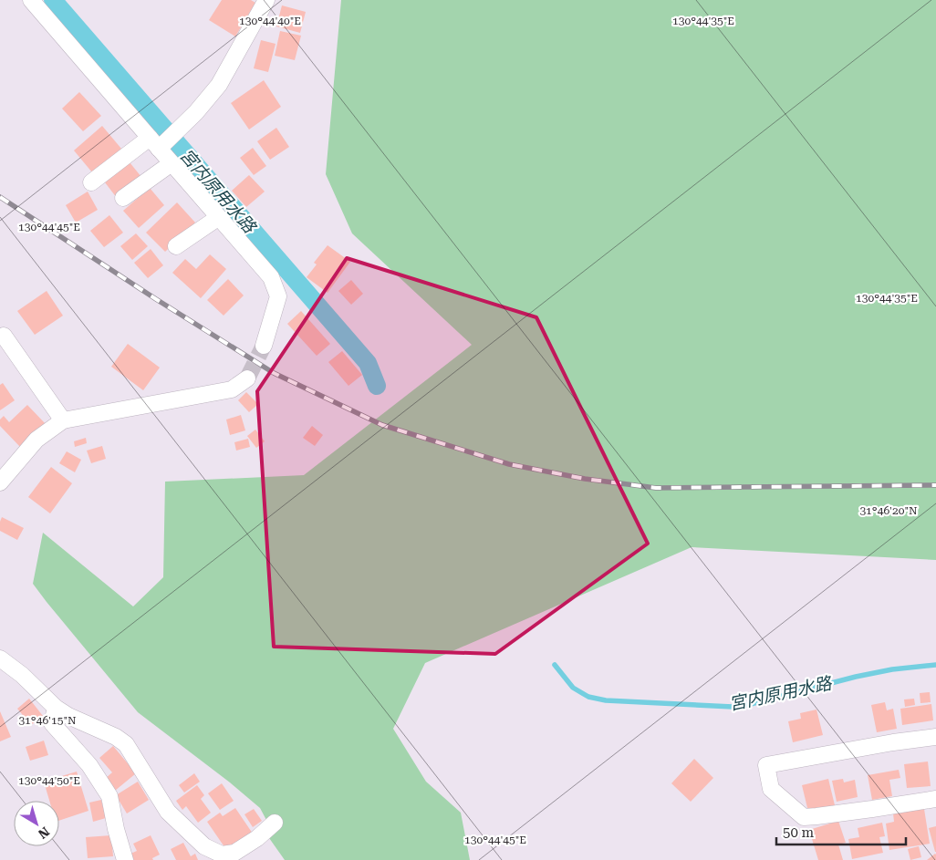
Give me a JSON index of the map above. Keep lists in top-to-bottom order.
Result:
{
  "water": ["宮内原用水路"],
  "scale_bar": "50 m",
  "north": "bottom right",
  "coordinates": [
    "130°44'40\"E",
    "130°44'35\"E",
    "130°44'45\"E",
    "31°46'20\"N",
    "31°46'15\"N",
    "130°44'50\"E"
  ]
}
